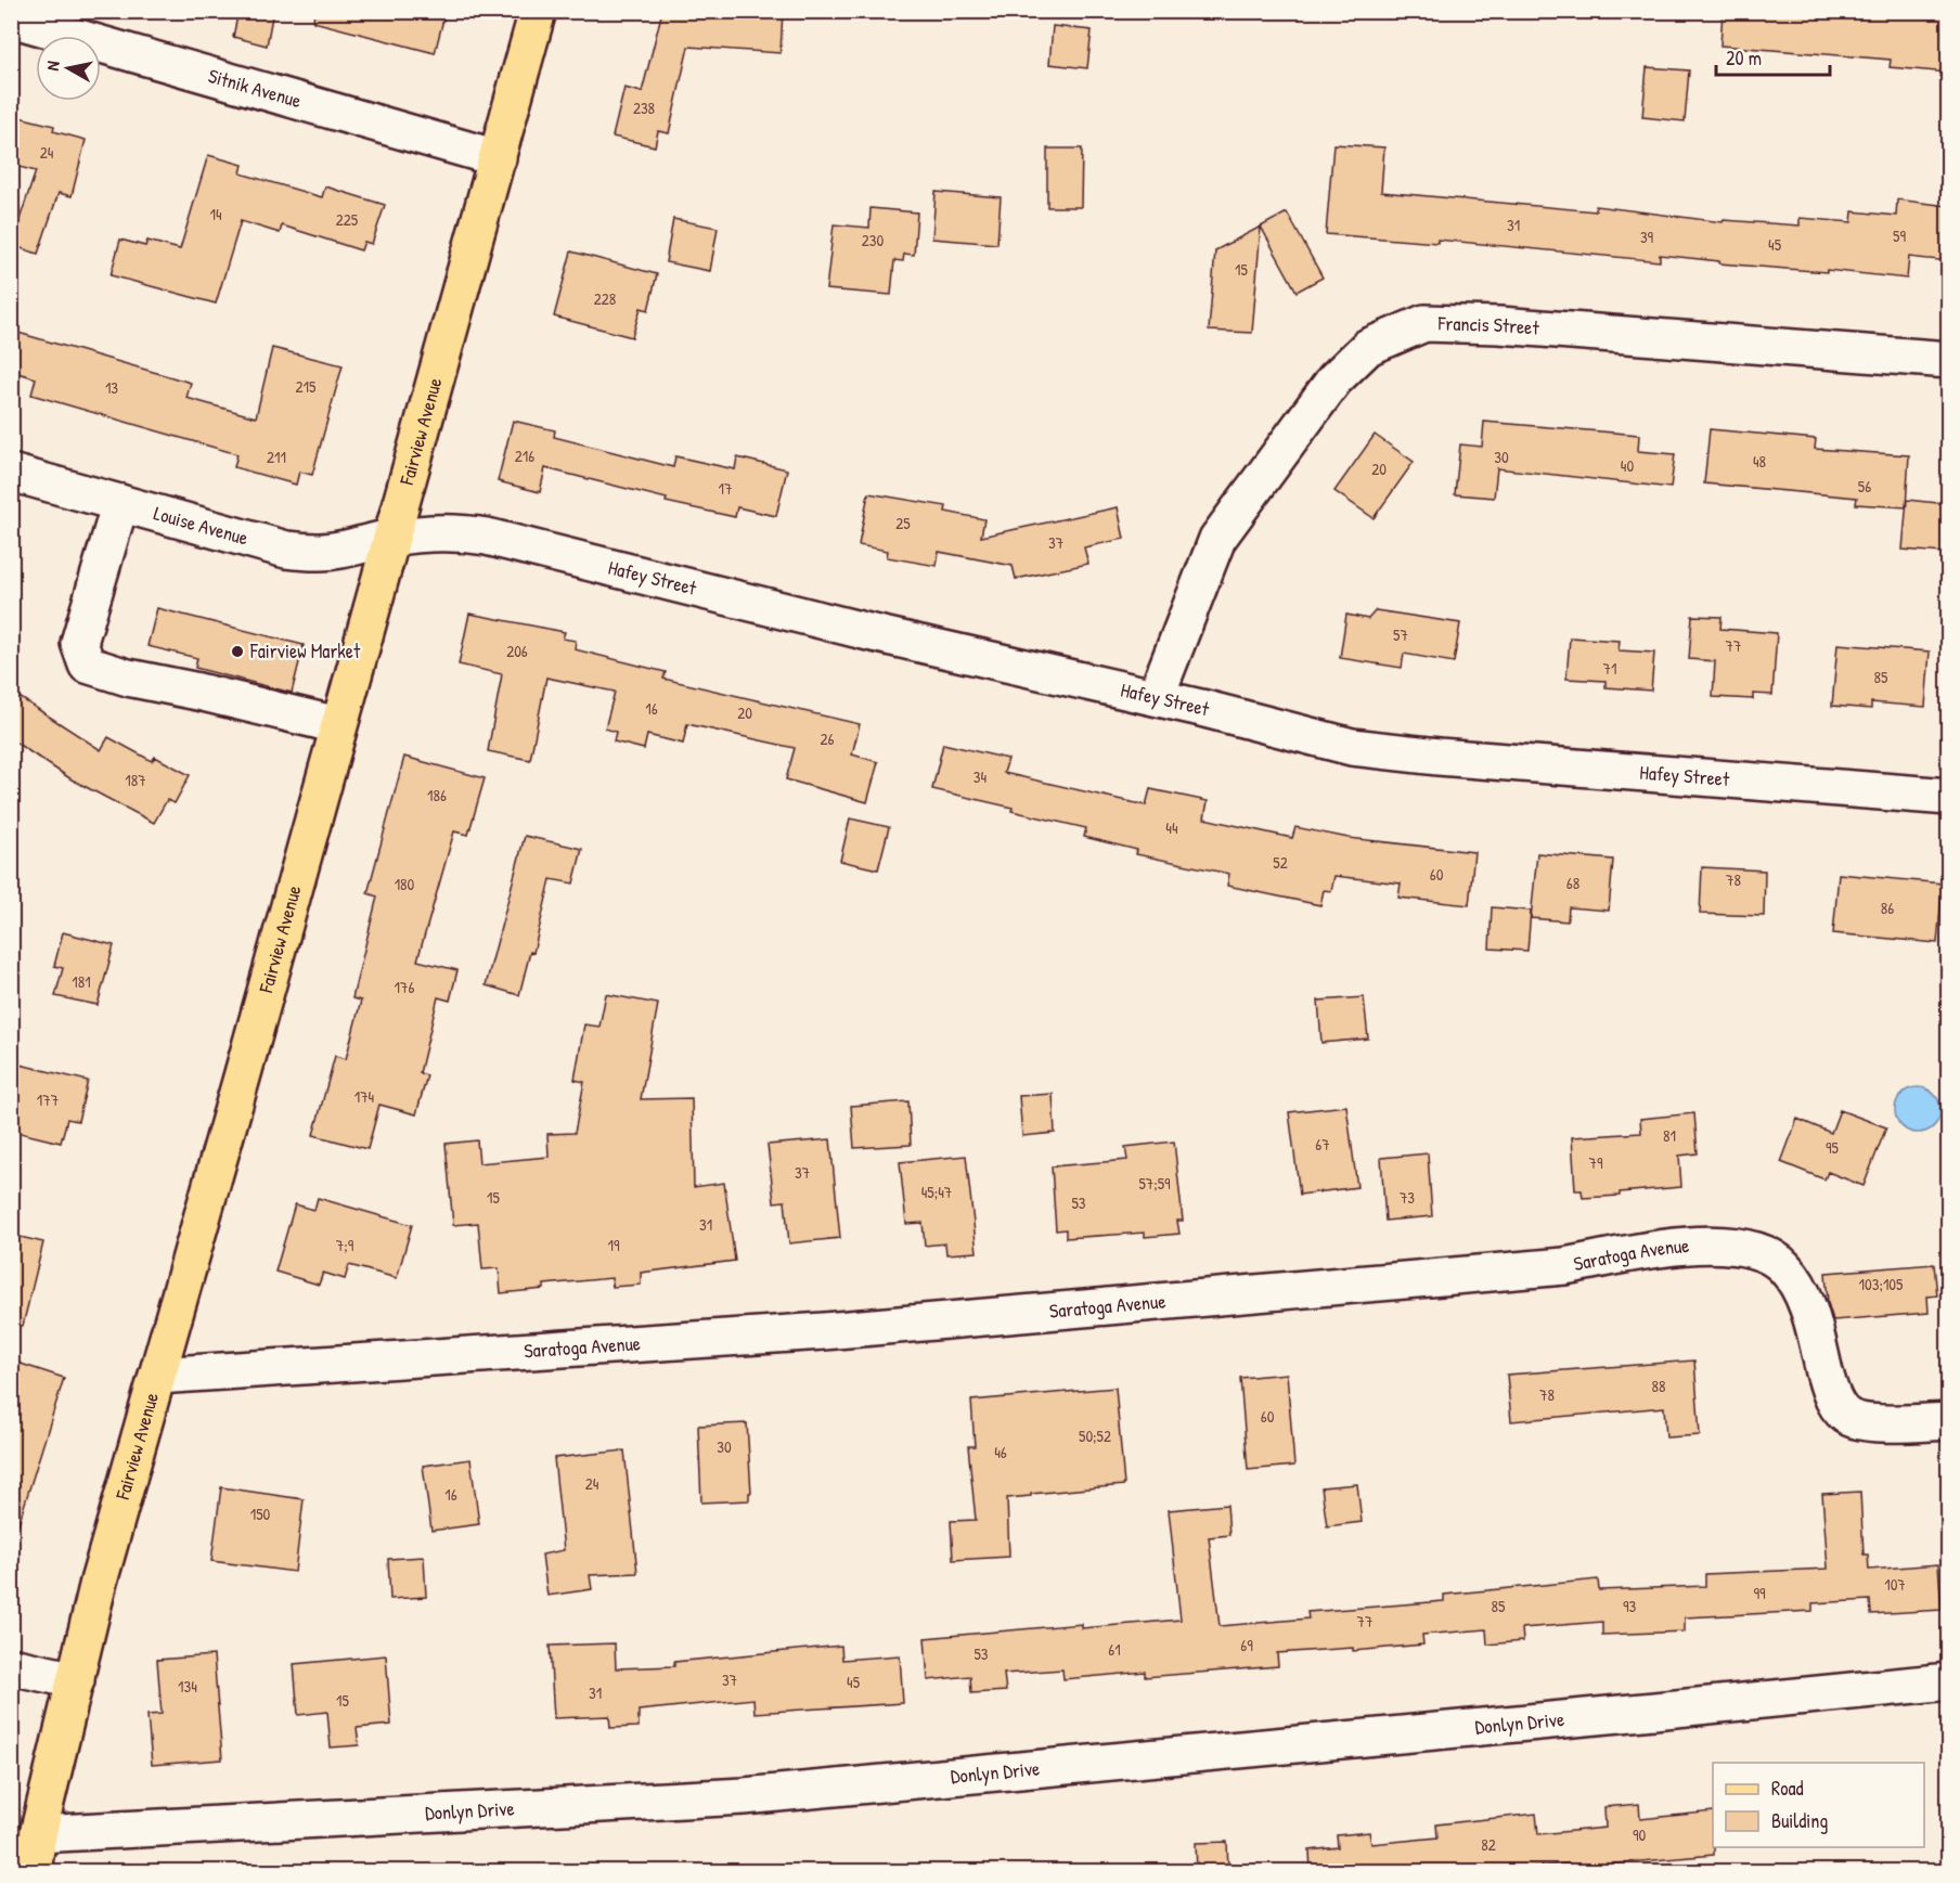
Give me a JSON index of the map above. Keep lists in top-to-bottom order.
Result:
{
  "streets": {
    "main road": ["Fairview Avenue"],
    "street": [
      "Sitnik Avenue",
      "Francis Street",
      "Louise Avenue",
      "Hafey Street",
      "Saratoga Avenue",
      "Donlyn Drive"
    ]
  },
  "crossings": [
    ["Sitnik Avenue", "Fairview Avenue"],
    ["Francis Street", "Hafey Street"],
    ["Fairview Avenue", "Louise Avenue"],
    ["Fairview Avenue", "Hafey Street"],
    ["Fairview Avenue", "Saratoga Avenue"],
    ["Fairview Avenue", "Donlyn Drive"],
    ["Louise Avenue", "Hafey Street"]
  ],
  "places": ["Fairview Market"],
  "house_numbers": [
    "238",
    "24",
    "14",
    "225",
    "31",
    "59",
    "39",
    "230",
    "45",
    "15",
    "228",
    "215",
    "13",
    "216",
    "211",
    "30",
    "48",
    "40",
    "20",
    "56",
    "17",
    "25",
    "37",
    "57",
    "77",
    "206",
    "71",
    "85",
    "16",
    "20",
    "26",
    "34",
    "187",
    "186",
    "44",
    "52",
    "60",
    "78",
    "68",
    "180",
    "86",
    "181",
    "176",
    "174",
    "177",
    "81",
    "67",
    "95",
    "79",
    "37",
    "57;59",
    "45;47",
    "15",
    "73",
    "53",
    "31",
    "7;9",
    "19",
    "103;105",
    "88",
    "78",
    "60",
    "50;52",
    "30",
    "46",
    "24",
    "16",
    "150",
    "107",
    "99",
    "85",
    "93",
    "77",
    "69",
    "61",
    "53",
    "37",
    "45",
    "134",
    "31",
    "15",
    "90",
    "82"
  ],
  "legend": ["Road", "Building"],
  "scale_bar": "20 m",
  "north": "left"
}
